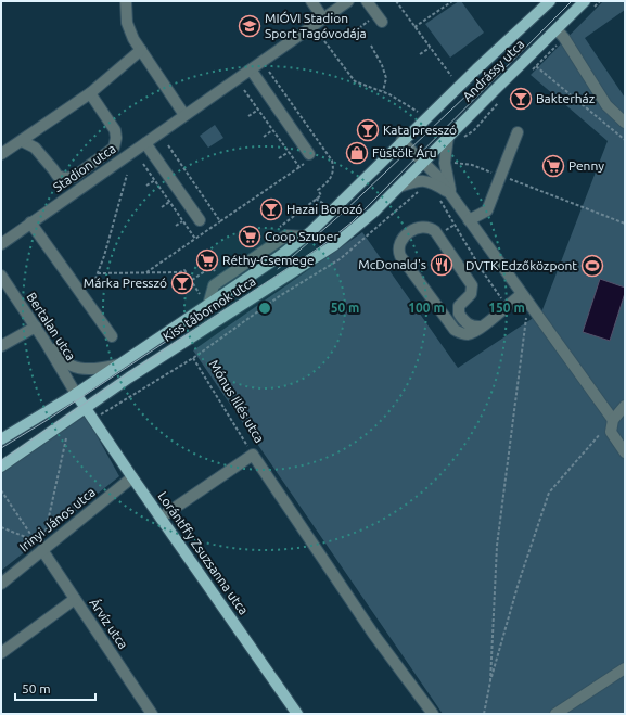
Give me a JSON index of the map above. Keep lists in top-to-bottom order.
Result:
{
  "streets": {
    "main road": ["Andrássy utca", "Kiss tábornok utca", "Lorántffy Zsuzsanna utca"],
    "street": [
      "Stadion utca",
      "Bertalan utca",
      "Mónus Illés utca",
      "Irinyi János utca",
      "Árvíz utca"
    ]
  },
  "crossings": [
    ["Andrássy utca", "Kiss tábornok utca"],
    ["Kiss tábornok utca", "Bertalan utca"],
    ["Kiss tábornok utca", "Lorántffy Zsuzsanna utca"],
    ["Bertalan utca", "Lorántffy Zsuzsanna utca"],
    ["Mónus Illés utca", "Lorántffy Zsuzsanna utca"],
    ["Irinyi János utca", "Lorántffy Zsuzsanna utca"],
    ["Irinyi János utca", "Árvíz utca"]
  ],
  "places": {
    "school or university": ["MIÓVI Stadion Sport Tagóvodája"],
    "bar": [
      "Bakterház",
      "Kata presszó",
      "Hazai Borozó",
      "Márka Presszó"
    ],
    "shop": ["Füstölt Áru"],
    "supermarket": ["Penny", "Coop Szuper", "Réthy-Csemege"],
    "restaurant": ["McDonald's"],
    "sports": ["DVTK Edzőközpont"]
  },
  "scale_bar": "50 m",
  "rings": ["50 m", "100 m", "150 m"]
}
